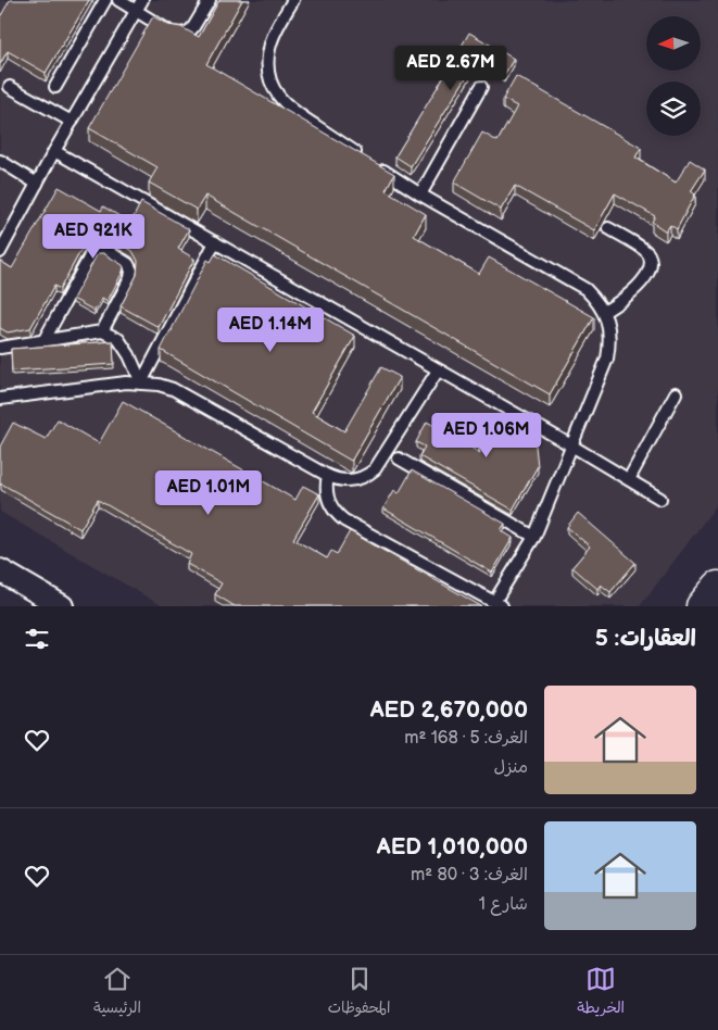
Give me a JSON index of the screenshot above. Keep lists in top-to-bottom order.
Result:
{
  "north": "left",
  "page": {
    "price": [
      "AED 2.67M",
      "AED 921K",
      "AED 1.14M",
      "AED 1.06M",
      "AED 1.01M"
    ],
    "heading": "العقارات: 5",
    "list": [
      {
        "name": "AED 2,670,000",
        "note": "الغرف: 5 · 168 m² · منزل"
      },
      {
        "name": "AED 1,010,000",
        "note": "الغرف: 3 · 80 m² · شارع 1"
      }
    ],
    "tabs": ["الخريطة", "المحفوظات", "الرئيسية"]
  }
}
